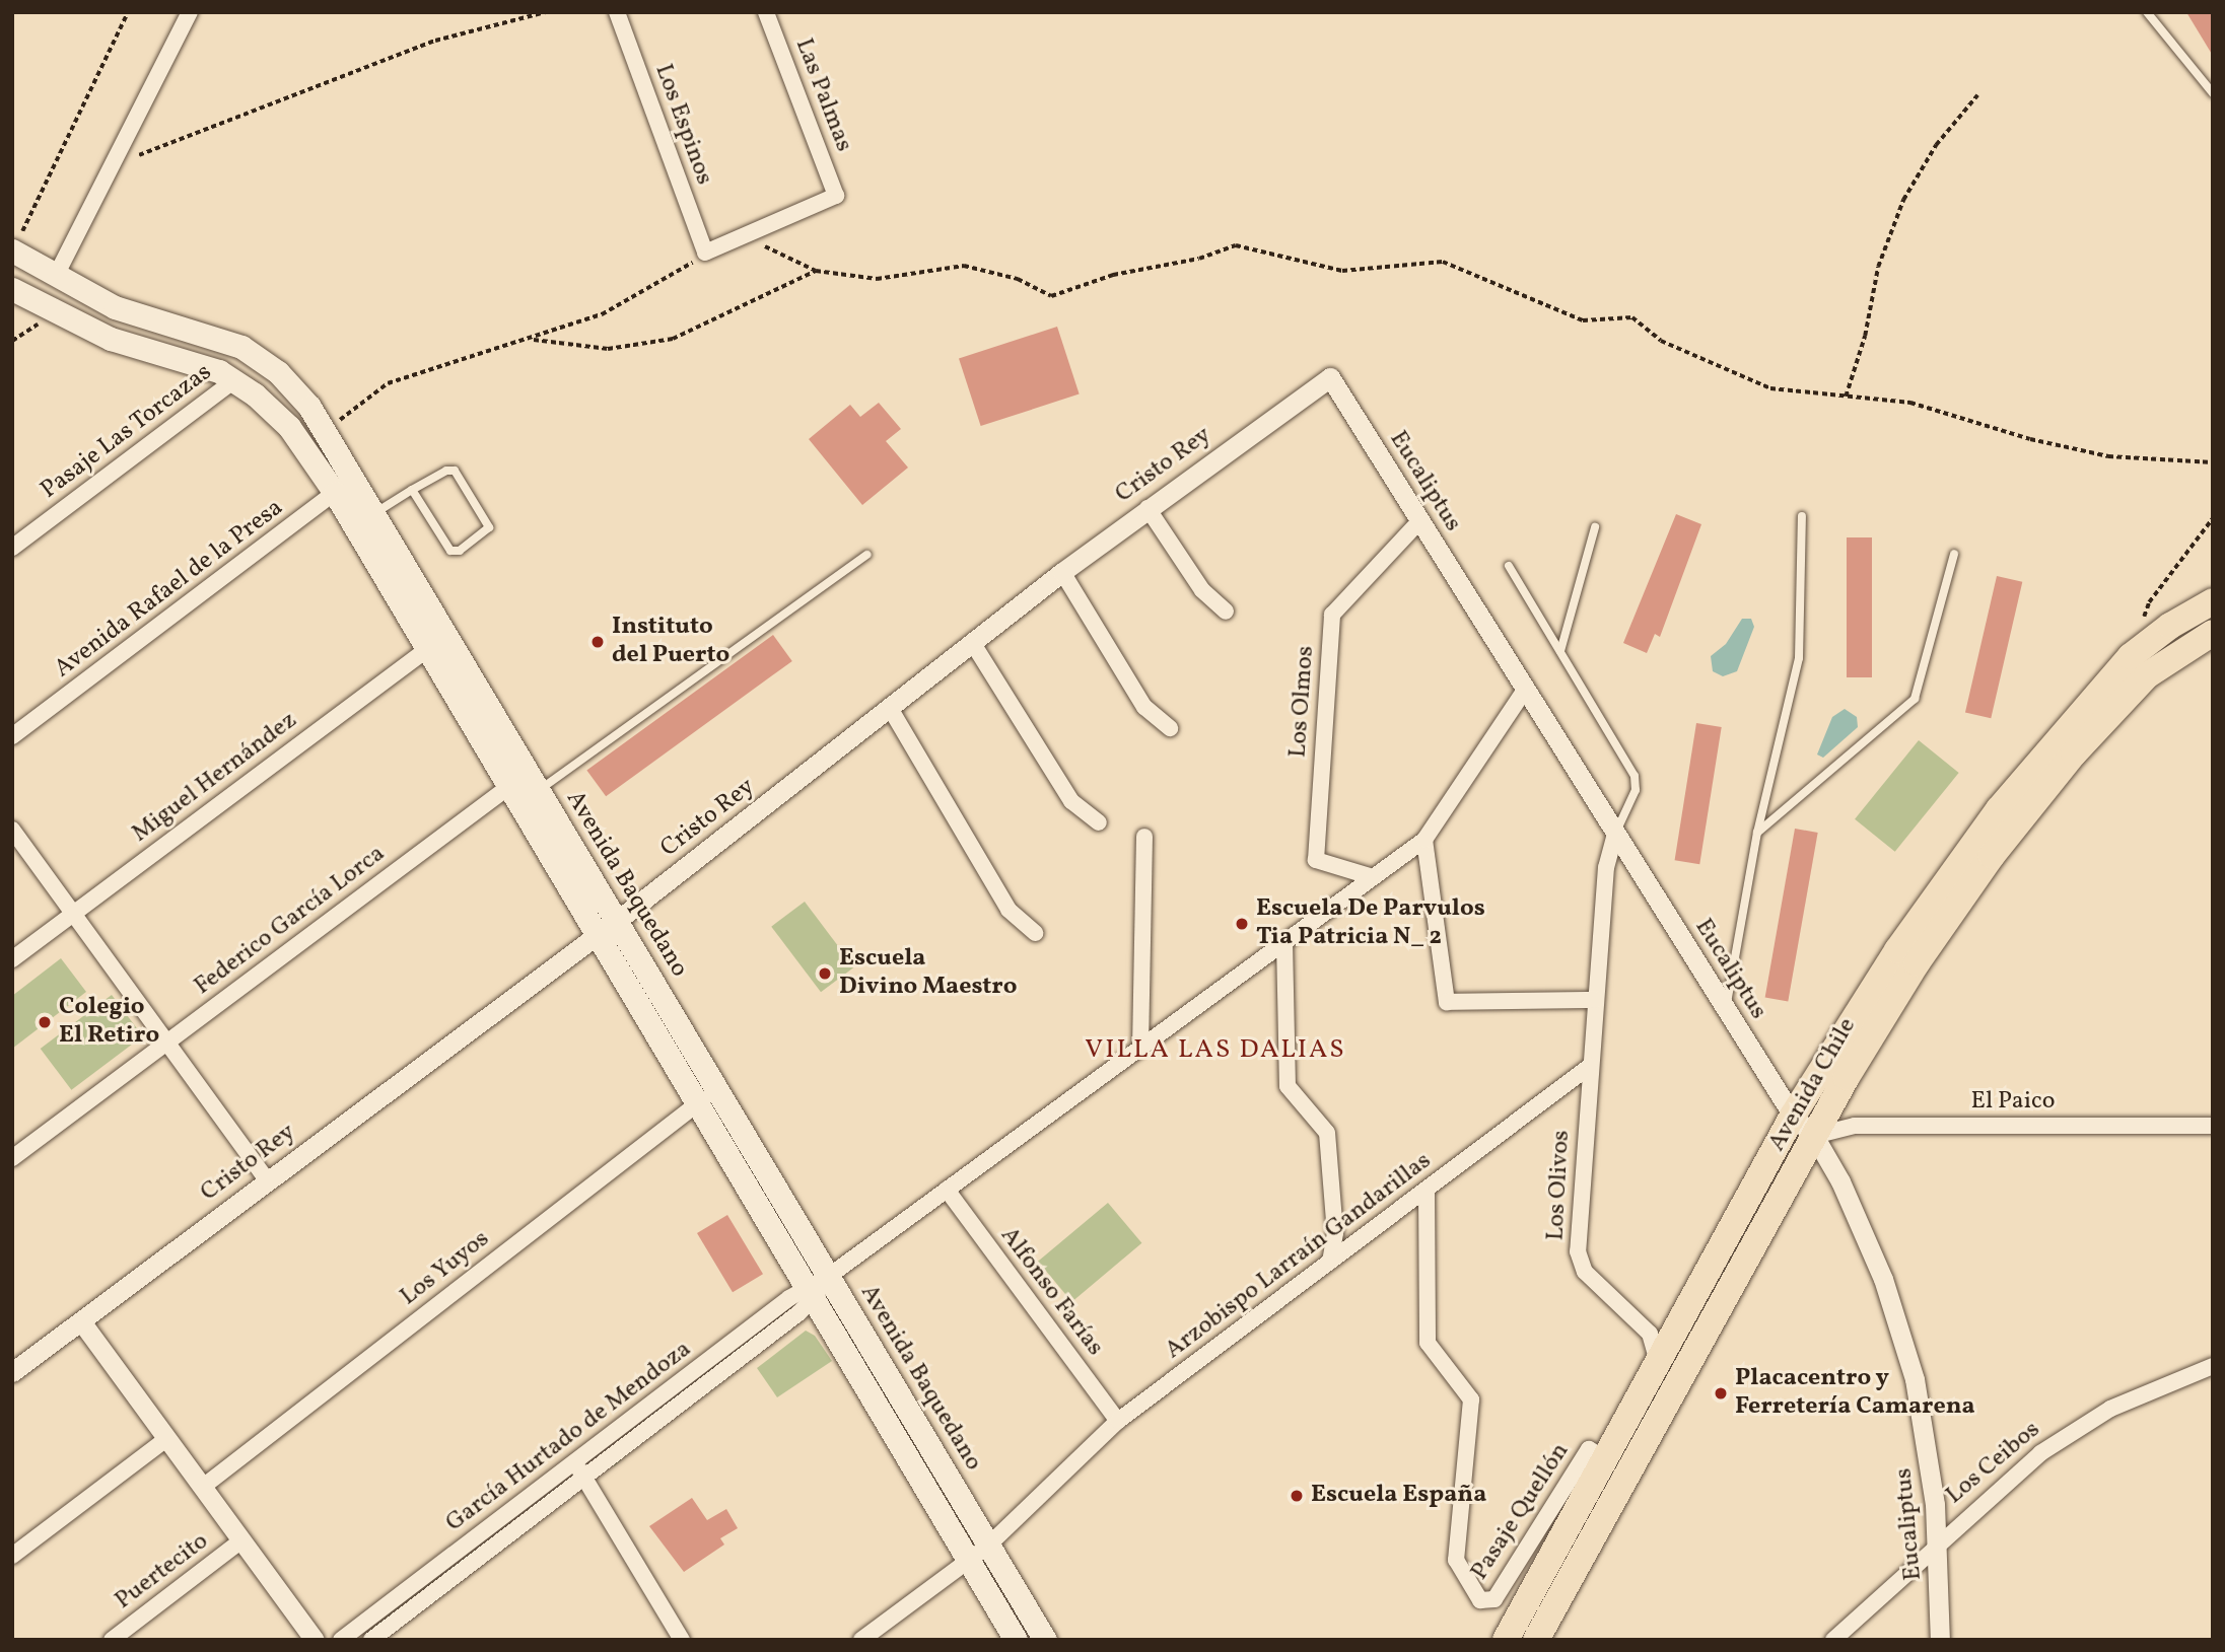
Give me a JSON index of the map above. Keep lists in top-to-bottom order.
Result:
{
  "streets": {
    "highway": ["Avenida Chile"],
    "main road": ["Avenida Baquedano"],
    "street": [
      "Las Palmas",
      "Los Espinos",
      "Pasaje Las Torcazas",
      "Cristo Rey",
      "Eucaliptus",
      "Avenida Rafael de la Presa",
      "Los Olmos",
      "Miguel Hernández",
      "Federico García Lorca",
      "El Paico",
      "Los Olivos",
      "Arzobispo Larraín Gandarillas",
      "Los Yuyos",
      "Alfonso Farías",
      "García Hurtado de Mendoza",
      "Los Ceibos",
      "Pasaje Quellón",
      "Puertecito"
    ]
  },
  "crossings": [
    ["Pasaje Las Torcazas", "Avenida Baquedano"],
    ["Cristo Rey", "Eucaliptus"],
    ["Cristo Rey", "Avenida Baquedano"],
    ["Eucaliptus", "Los Olmos"],
    ["Eucaliptus", "Avenida Chile"],
    ["Eucaliptus", "El Paico"],
    ["Eucaliptus", "García Hurtado de Mendoza"],
    ["Eucaliptus", "Los Ceibos"],
    ["Avenida Rafael de la Presa", "Avenida Baquedano"],
    ["Los Olmos", "García Hurtado de Mendoza"],
    ["Miguel Hernández", "Avenida Baquedano"],
    ["Avenida Baquedano", "Federico García Lorca"],
    ["Avenida Baquedano", "Arzobispo Larraín Gandarillas"],
    ["Avenida Baquedano", "Los Yuyos"],
    ["Avenida Baquedano", "García Hurtado de Mendoza"],
    ["Avenida Chile", "El Paico"],
    ["Avenida Chile", "Los Olivos"],
    ["Avenida Chile", "Pasaje Quellón"],
    ["Los Olivos", "Arzobispo Larraín Gandarillas"],
    ["Arzobispo Larraín Gandarillas", "Alfonso Farías"],
    ["Arzobispo Larraín Gandarillas", "Pasaje Quellón"],
    ["Alfonso Farías", "García Hurtado de Mendoza"]
  ],
  "districts": ["VILLA LAS DALIAS"],
  "places": [
    "Instituto del Puerto",
    "Escuela De Parvulos Tia Patricia N_ 2",
    "Escuela Divino Maestro",
    "Colegio El Retiro",
    "Placacentro y Ferretería Camarena",
    "Escuela España"
  ]
}
